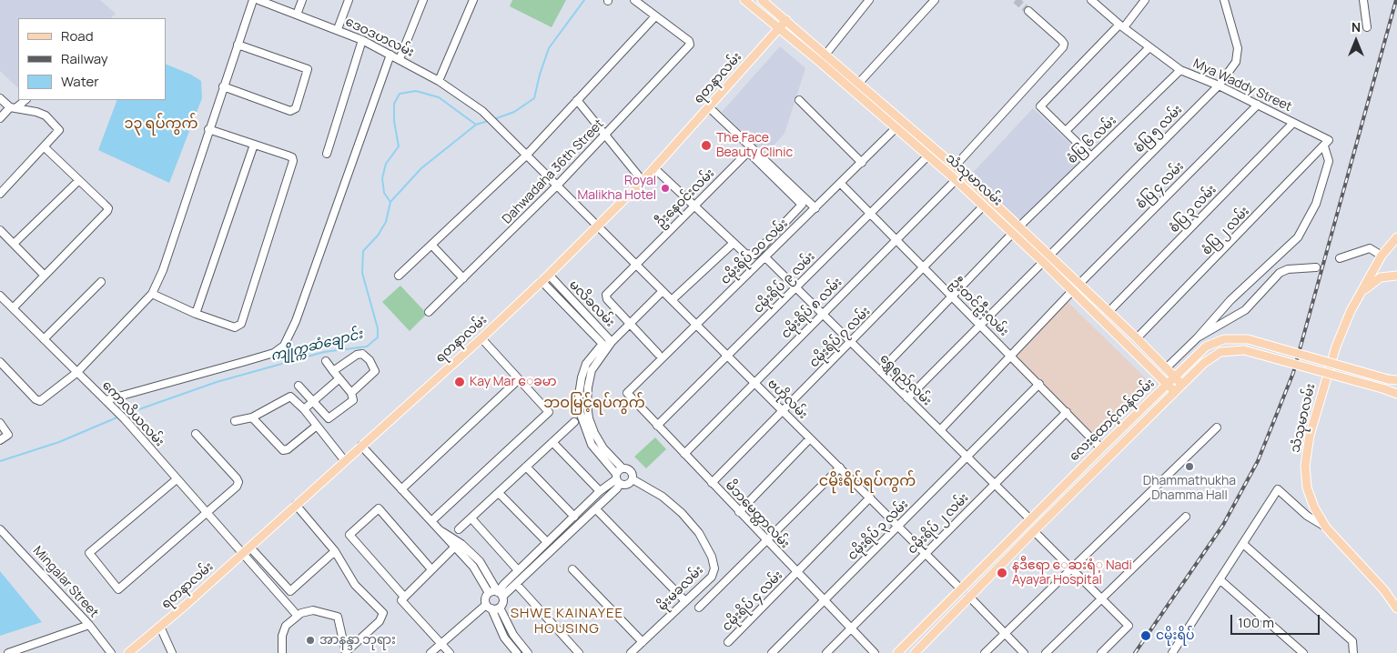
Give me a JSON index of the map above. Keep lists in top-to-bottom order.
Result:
{
  "streets": {
    "main road": ["ရတနာလမ်း", "သံသုမာလမ်း", "လေးထောင့်ကန်လမ်း"],
    "street": [
      "ဒေဝဒဟလမ်း",
      "Mya Waddy Street",
      "စံပြ ၅ လမ်း",
      "စံပြ ၆ လမ်း",
      "Dahwadaha 36th Street",
      "စံပြ ၄ လမ်း",
      "ဦးနေဝင်းလမ်း",
      "စံပြ ၃ လမ်း",
      "စံပြ ၂ လမ်း",
      "ငမိုးရိပ် ၁၀ လမ်း",
      "ငမိုးရိပ် ၉ လမ်း",
      "မလိခလမ်း",
      "ဦးတင်ဦးလမ်း",
      "ငမိုးရိပ် ၈ လမ်း",
      "ငမိုးရိပ် ၇ လမ်း",
      "ရွှေရည်လမ်း",
      "ဗဟိုလမ်း",
      "ကောလိယလမ်း",
      "မိဘမေတ္တာလမ်း",
      "ငမိုးရိပ် ၂ လမ်း",
      "ငမိုးရိပ် ၃ လမ်း",
      "Mingalar Street",
      "မိုးမခလမ်း",
      "ငမိုးရိပ် ၄ လမ်း"
    ]
  },
  "crossings": [
    ["ဒေဝဒဟလမ်း", "ဗဟိုလမ်း"],
    ["ရတနာလမ်း", "သံသုမာလမ်း"],
    ["ရတနာလမ်း", "မလိခလမ်း"],
    ["ရတနာလမ်း", "ဗဟိုလမ်း"],
    ["ရတနာလမ်း", "ကောလိယလမ်း"],
    ["Mya Waddy Street", "စံပြ ၅ လမ်း"],
    ["Mya Waddy Street", "စံပြ ၆ လမ်း"],
    ["Mya Waddy Street", "စံပြ ၄ လမ်း"],
    ["Mya Waddy Street", "စံပြ ၃ လမ်း"],
    ["Mya Waddy Street", "စံပြ ၂ လမ်း"],
    ["စံပြ ၅ လမ်း", "သံသုမာလမ်း"],
    ["စံပြ ၅ လမ်း", "ဦးတင်ဦးလမ်း"],
    ["စံပြ ၅ လမ်း", "ရွှေရည်လမ်း"],
    ["စံပြ ၆ လမ်း", "သံသုမာလမ်း"],
    ["Dahwadaha 36th Street", "ဗဟိုလမ်း"],
    ["သံသုမာလမ်း", "စံပြ ၄ လမ်း"],
    ["သံသုမာလမ်း", "စံပြ ၃ လမ်း"],
    ["သံသုမာလမ်း", "စံပြ ၂ လမ်း"],
    ["သံသုမာလမ်း", "ငမိုးရိပ် ၁၀ လမ်း"],
    ["သံသုမာလမ်း", "ငမိုးရိပ် ၉ လမ်း"],
    ["သံသုမာလမ်း", "ငမိုးရိပ် ၈ လမ်း"],
    ["သံသုမာလမ်း", "ငမိုးရိပ် ၇ လမ်း"],
    ["သံသုမာလမ်း", "လေးထောင့်ကန်လမ်း"],
    ["ဦးနေဝင်းလမ်း", "ဗဟိုလမ်း"],
    ["ငမိုးရိပ် ၁၀ လမ်း", "ဦးတင်ဦးလမ်း"],
    ["ငမိုးရိပ် ၁၀ လမ်း", "ရွှေရည်လမ်း"],
    ["ငမိုးရိပ် ၁၀ လမ်း", "ဗဟိုလမ်း"],
    ["ငမိုးရိပ် ၁၀ လမ်း", "မိဘမေတ္တာလမ်း"],
    ["ငမိုးရိပ် ၉ လမ်း", "ဦးတင်ဦးလမ်း"],
    ["ငမိုးရိပ် ၉ လမ်း", "ရွှေရည်လမ်း"],
    ["ငမိုးရိပ် ၉ လမ်း", "ဗဟိုလမ်း"],
    ["ငမိုးရိပ် ၉ လမ်း", "မိဘမေတ္တာလမ်း"],
    ["မလိခလမ်း", "မိုးမခလမ်း"],
    ["ဦးတင်ဦးလမ်း", "ငမိုးရိပ် ၈ လမ်း"],
    ["ဦးတင်ဦးလမ်း", "ငမိုးရိပ် ၇ လမ်း"],
    ["ဦးတင်ဦးလမ်း", "လေးထောင့်ကန်လမ်း"],
    ["ဦးတင်ဦးလမ်း", "ငမိုးရိပ် ၂ လမ်း"],
    ["ဦးတင်ဦးလမ်း", "ငမိုးရိပ် ၃ လမ်း"],
    ["ငမိုးရိပ် ၈ လမ်း", "ရွှေရည်လမ်း"],
    ["ငမိုးရိပ် ၈ လမ်း", "ဗဟိုလမ်း"],
    ["ငမိုးရိပ် ၈ လမ်း", "မိဘမေတ္တာလမ်း"],
    ["ငမိုးရိပ် ၇ လမ်း", "ရွှေရည်လမ်း"],
    ["ငမိုးရိပ် ၇ လမ်း", "ဗဟိုလမ်း"],
    ["ငမိုးရိပ် ၇ လမ်း", "မိဘမေတ္တာလမ်း"],
    ["ရွှေရည်လမ်း", "လေးထောင့်ကန်လမ်း"],
    ["ရွှေရည်လမ်း", "ငမိုးရိပ် ၂ လမ်း"],
    ["ရွှေရည်လမ်း", "ငမိုးရိပ် ၃ လမ်း"],
    ["ဗဟိုလမ်း", "လေးထောင့်ကန်လမ်း"],
    ["ဗဟိုလမ်း", "ငမိုးရိပ် ၂ လမ်း"],
    ["ဗဟိုလမ်း", "ငမိုးရိပ် ၃ လမ်း"],
    ["ဗဟိုလမ်း", "ငမိုးရိပ် ၄ လမ်း"],
    ["မိဘမေတ္တာလမ်း", "ငမိုးရိပ် ၂ လမ်း"],
    ["မိဘမေတ္တာလမ်း", "ငမိုးရိပ် ၃ လမ်း"],
    ["မိဘမေတ္တာလမ်း", "ငမိုးရိပ် ၄ လမ်း"]
  ],
  "districts": [
    "၁၃ ရပ်ကွက်",
    "ဘဝမြင့်ရပ်ကွက်",
    "ငမိုးရိပ်ရပ်ကွက်",
    "SHWE KAINAYEE HOUSING"
  ],
  "water": ["ကျိုက္ကဆံချောင်း"],
  "places": [
    "The Face Beauty Clinic",
    "Royal Malikha Hotel",
    "Kay Mar ေခမာ",
    "Dhammathukha Dhamma Hall",
    "နဒီဧရာ ေဆးရံု Nadi Ayayar Hospital",
    "ငမိုးရိပ်",
    "အာနန္ဒာ ဘုရား"
  ],
  "legend": ["Road", "Railway", "Water"],
  "scale_bar": "100 m",
  "north": "top"
}
